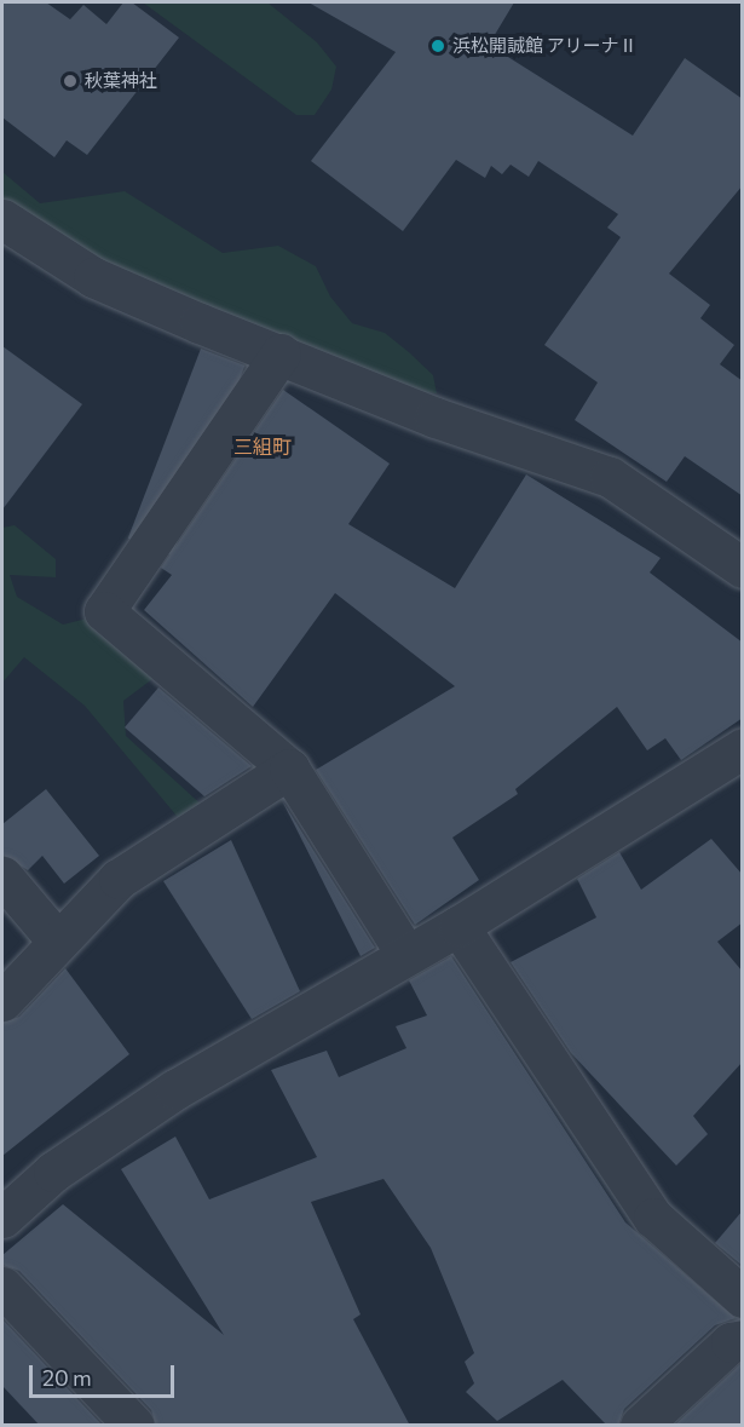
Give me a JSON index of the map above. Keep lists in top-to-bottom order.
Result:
{
  "districts": ["三組町"],
  "places": ["浜松開誠館 アリーナⅡ", "秋葉神社"],
  "scale_bar": "20 m"
}
